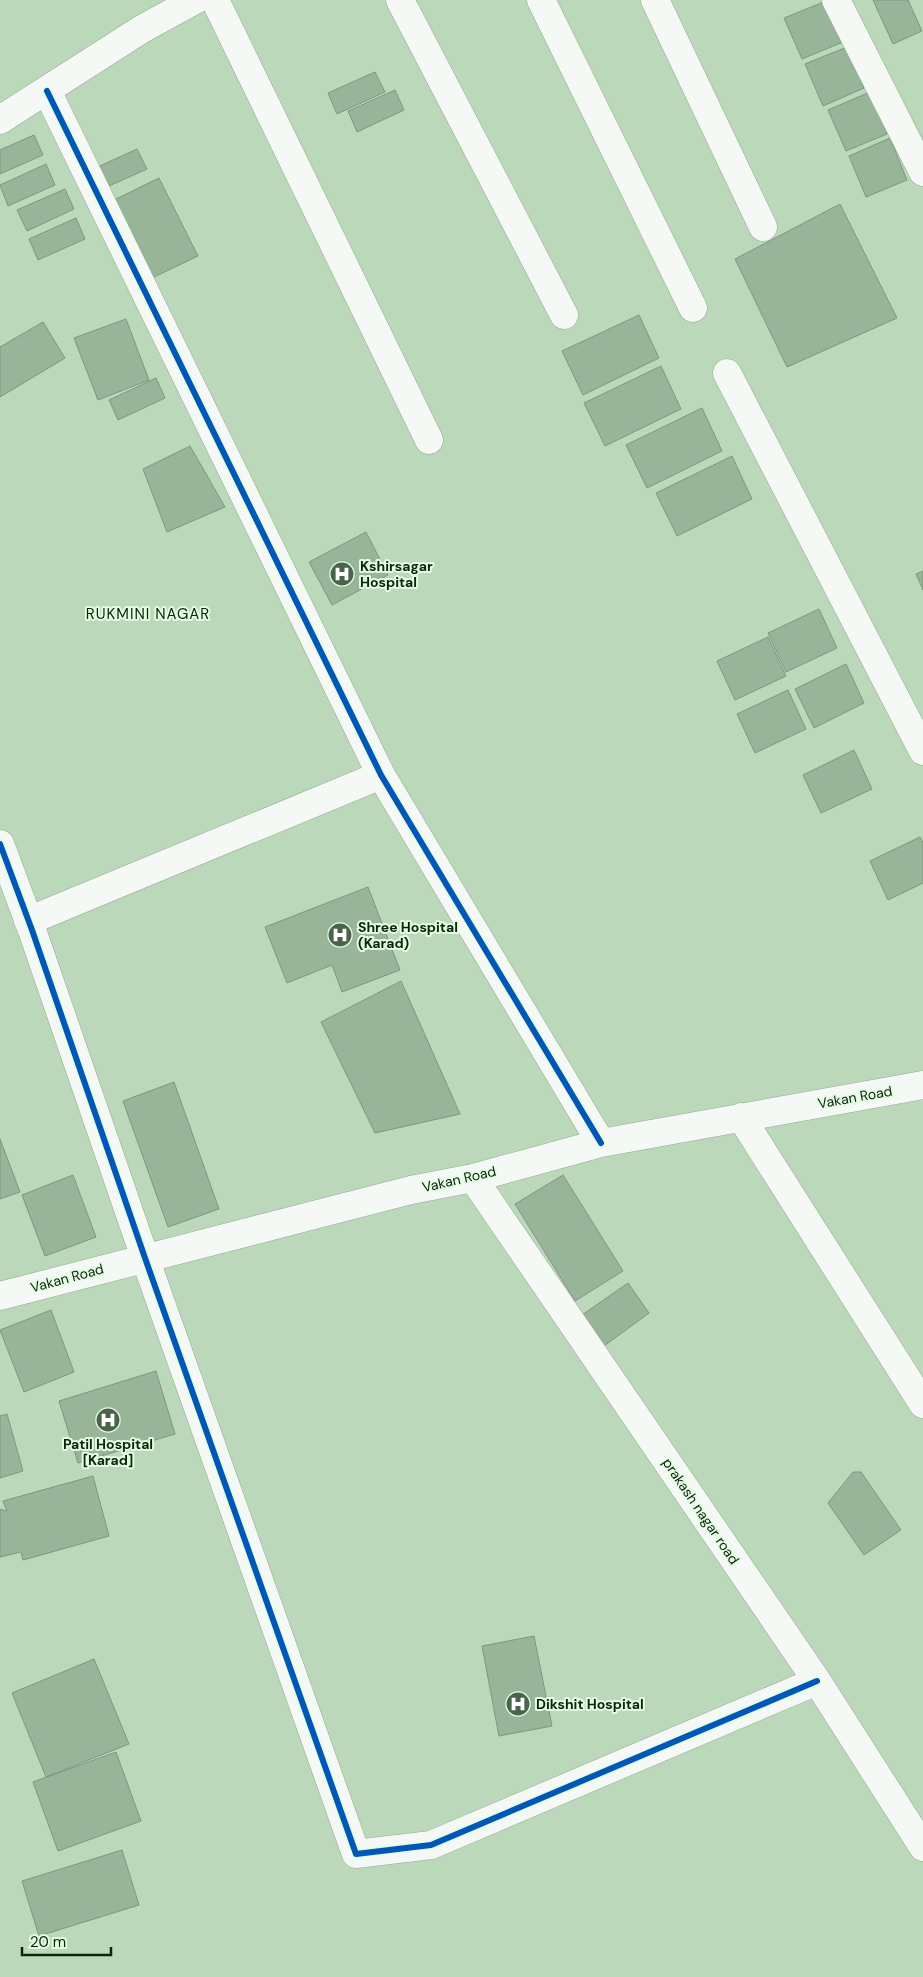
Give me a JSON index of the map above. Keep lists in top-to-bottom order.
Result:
{
  "streets": {
    "street": ["Vakan Road", "prakash nagar road"]
  },
  "crossings": [
    ["Vakan Road", "prakash nagar road"]
  ],
  "districts": ["RUKMINI NAGAR"],
  "places": {
    "hospital": [
      "Kshirsagar Hospital",
      "Shree Hospital (Karad)",
      "Patil Hospital [Karad]",
      "Dikshit Hospital"
    ]
  },
  "scale_bar": "20 m"
}
